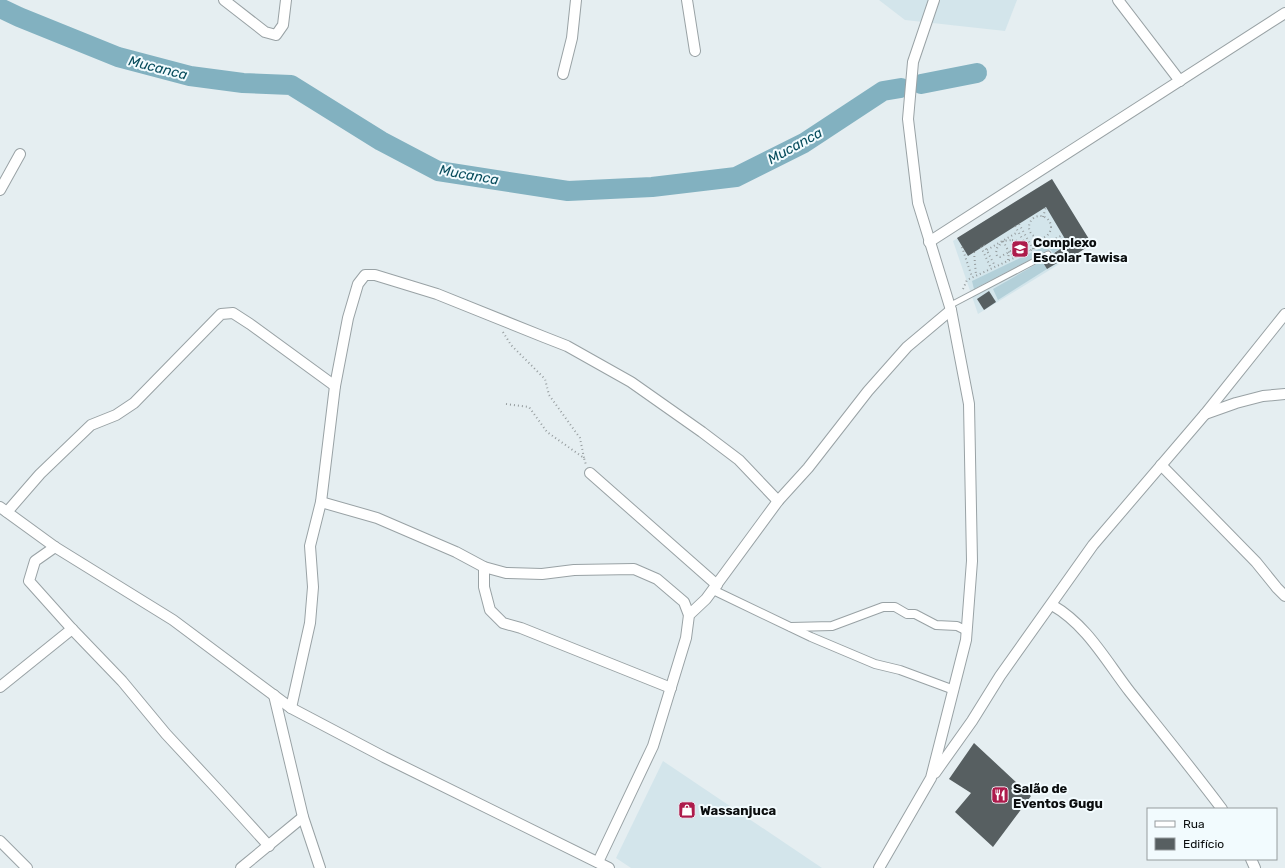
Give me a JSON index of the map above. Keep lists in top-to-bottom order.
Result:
{
  "water": ["Mucanca"],
  "places": {
    "school or university": ["Complexo Escolar Tawisa"],
    "restaurant": ["Salão de Eventos Gugu"],
    "shop": ["Wassanjuca"]
  },
  "legend": ["Rua", "Edifício"]
}
